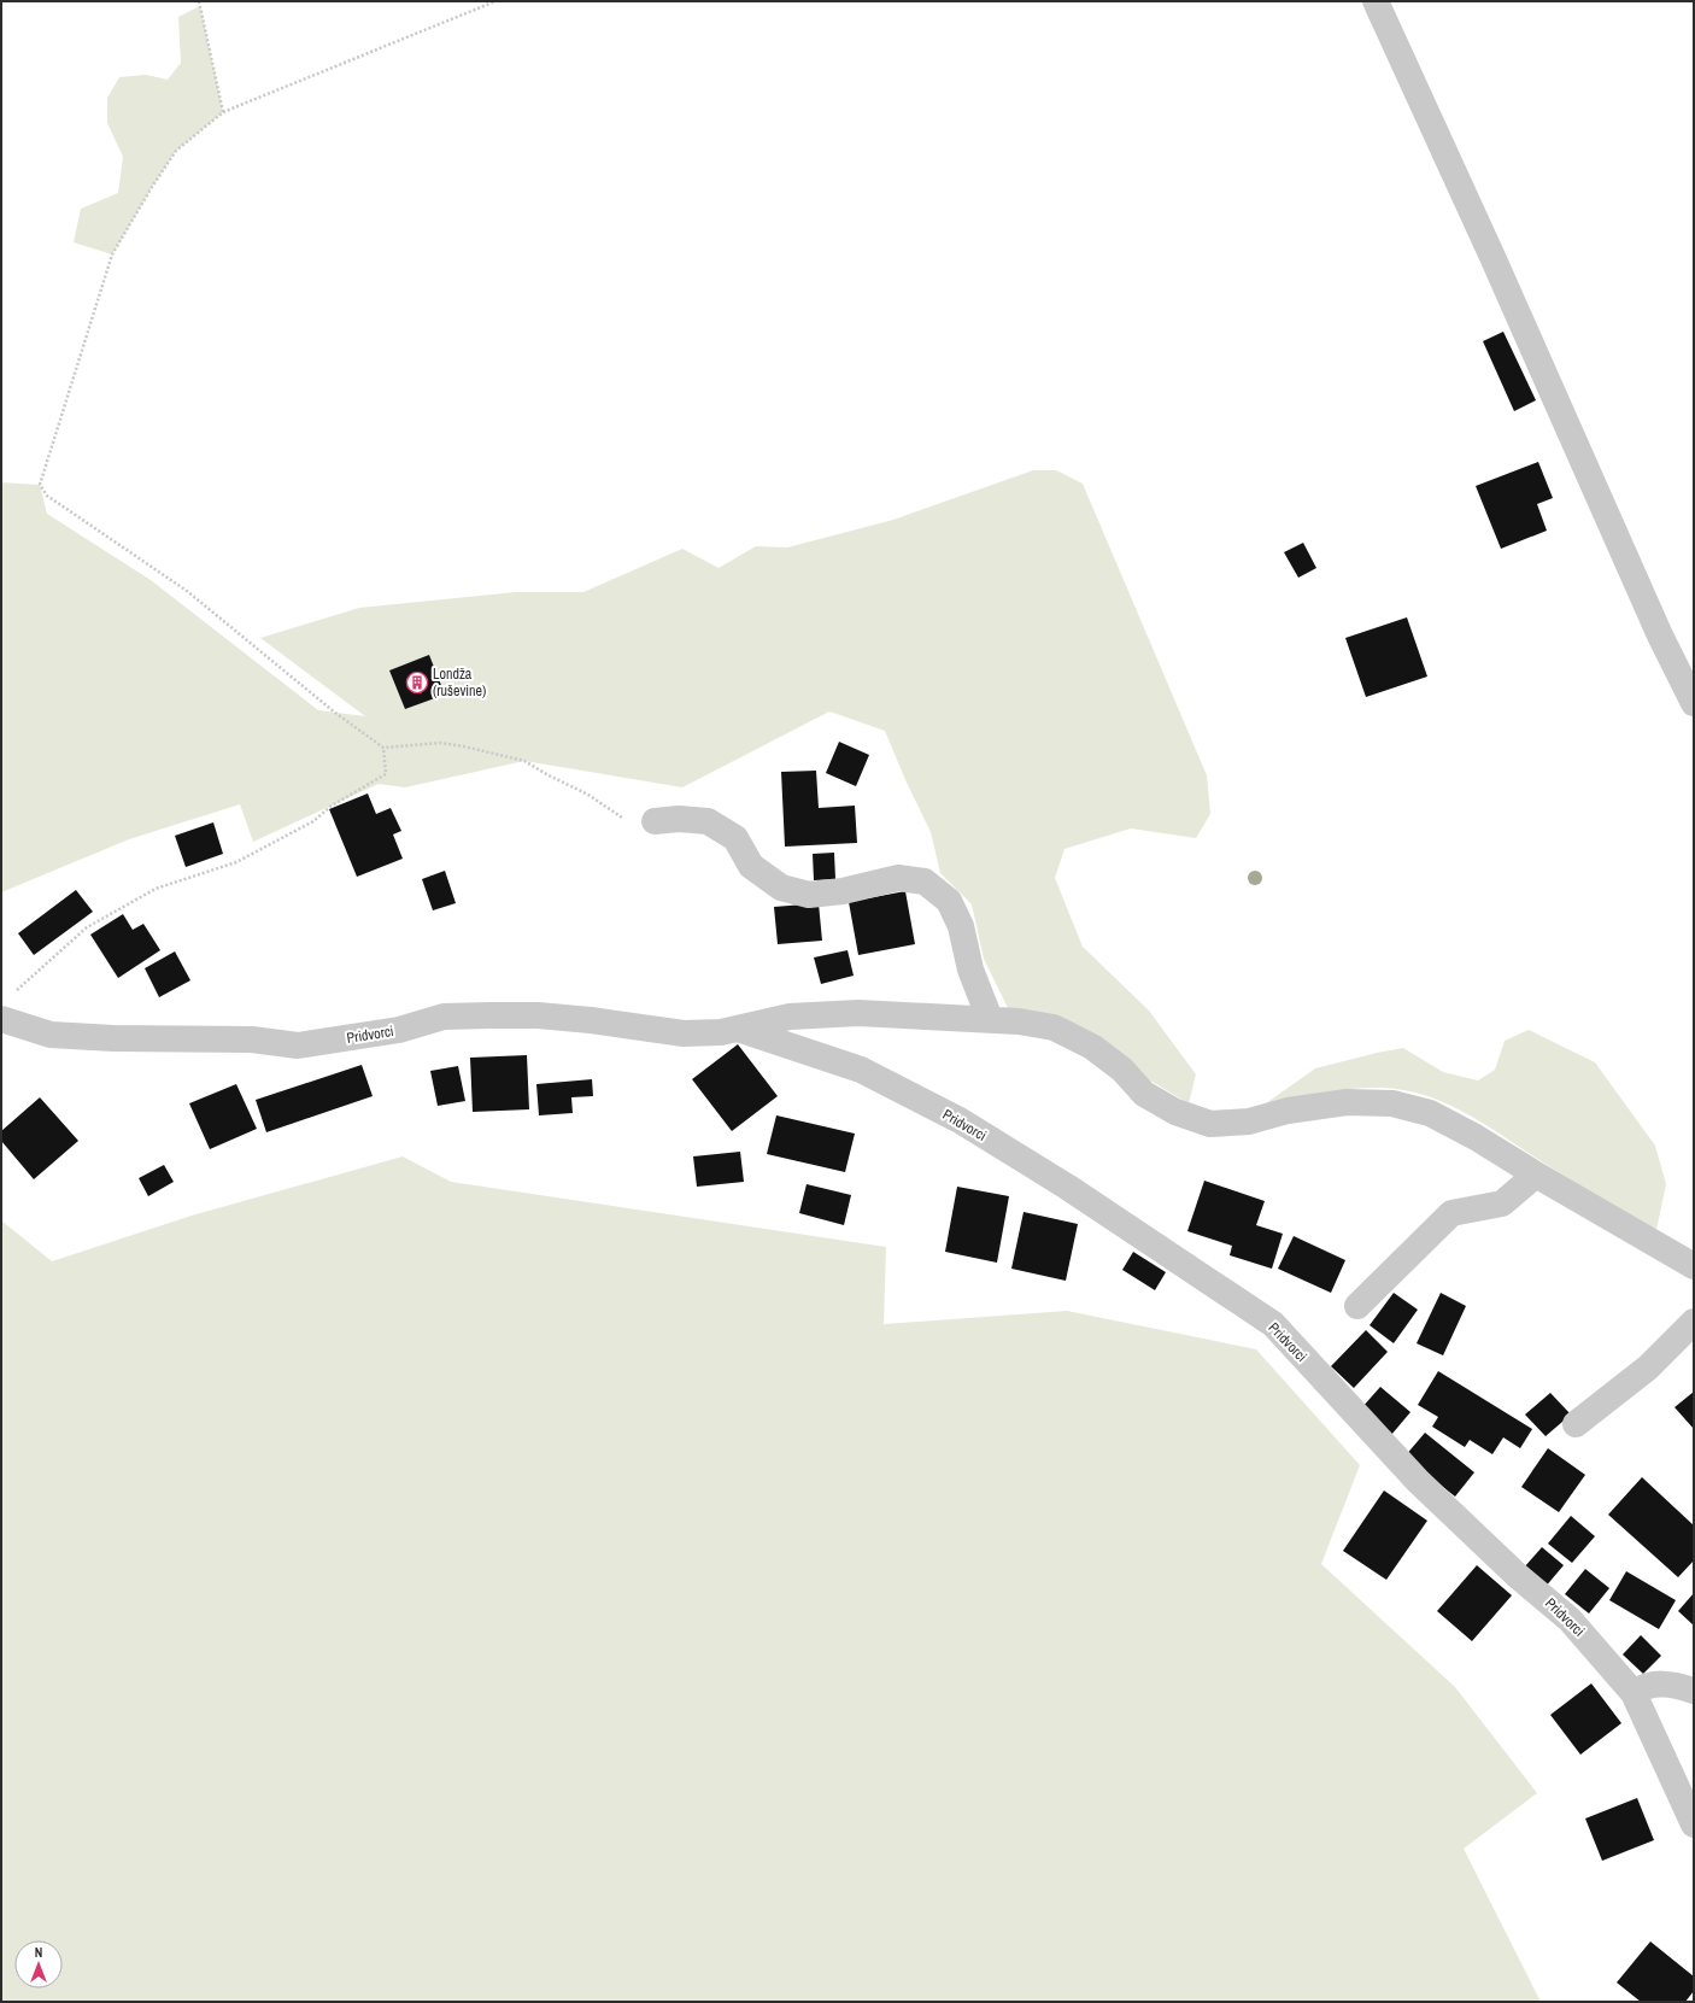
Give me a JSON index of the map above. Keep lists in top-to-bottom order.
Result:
{
  "streets": {
    "street": ["Pridvorci"]
  },
  "places": {
    "building": ["Londža (ruševine)"]
  },
  "north": "top"
}
